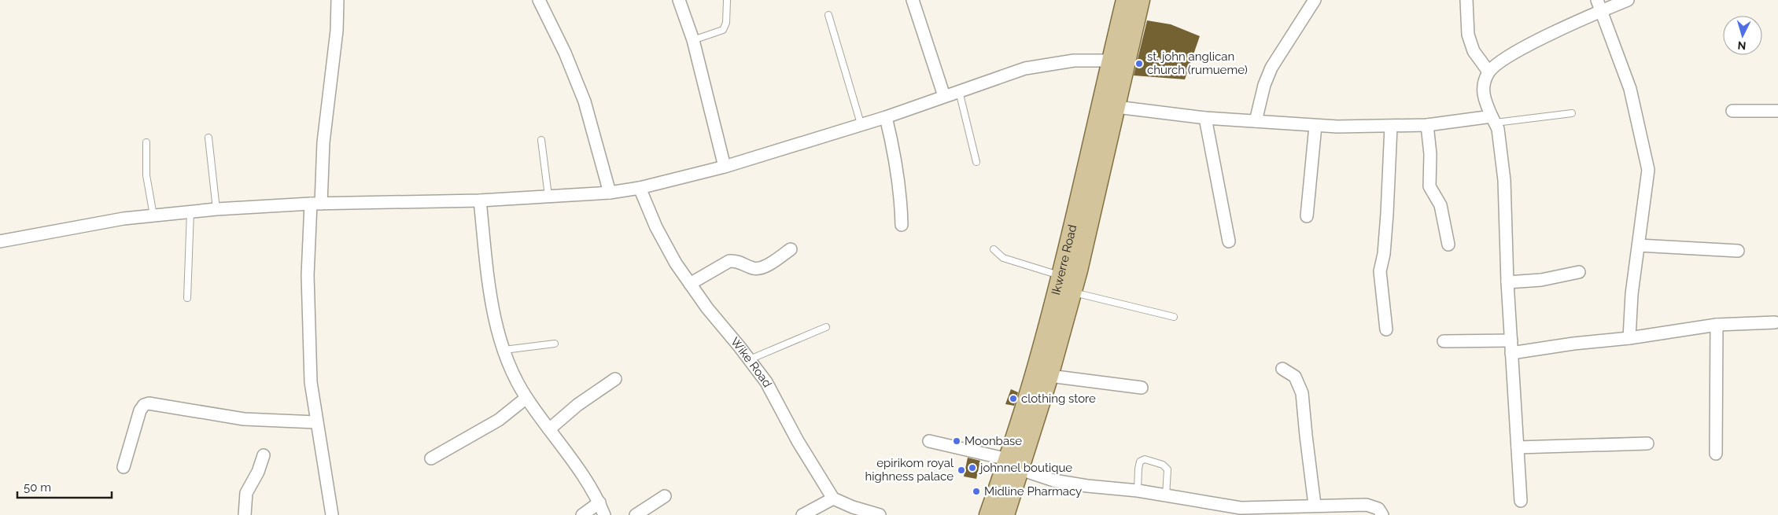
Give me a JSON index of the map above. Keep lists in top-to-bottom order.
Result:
{
  "streets": {
    "main road": ["Ikwerre Road"],
    "street": ["Wike Road"]
  },
  "places": [
    "st. john anglican church (rumueme)",
    "clothing store",
    "Moonbase",
    "johnnel boutique",
    "epirikom royal highness palace",
    "Midline Pharmacy"
  ],
  "scale_bar": "50 m",
  "north": "bottom"
}
